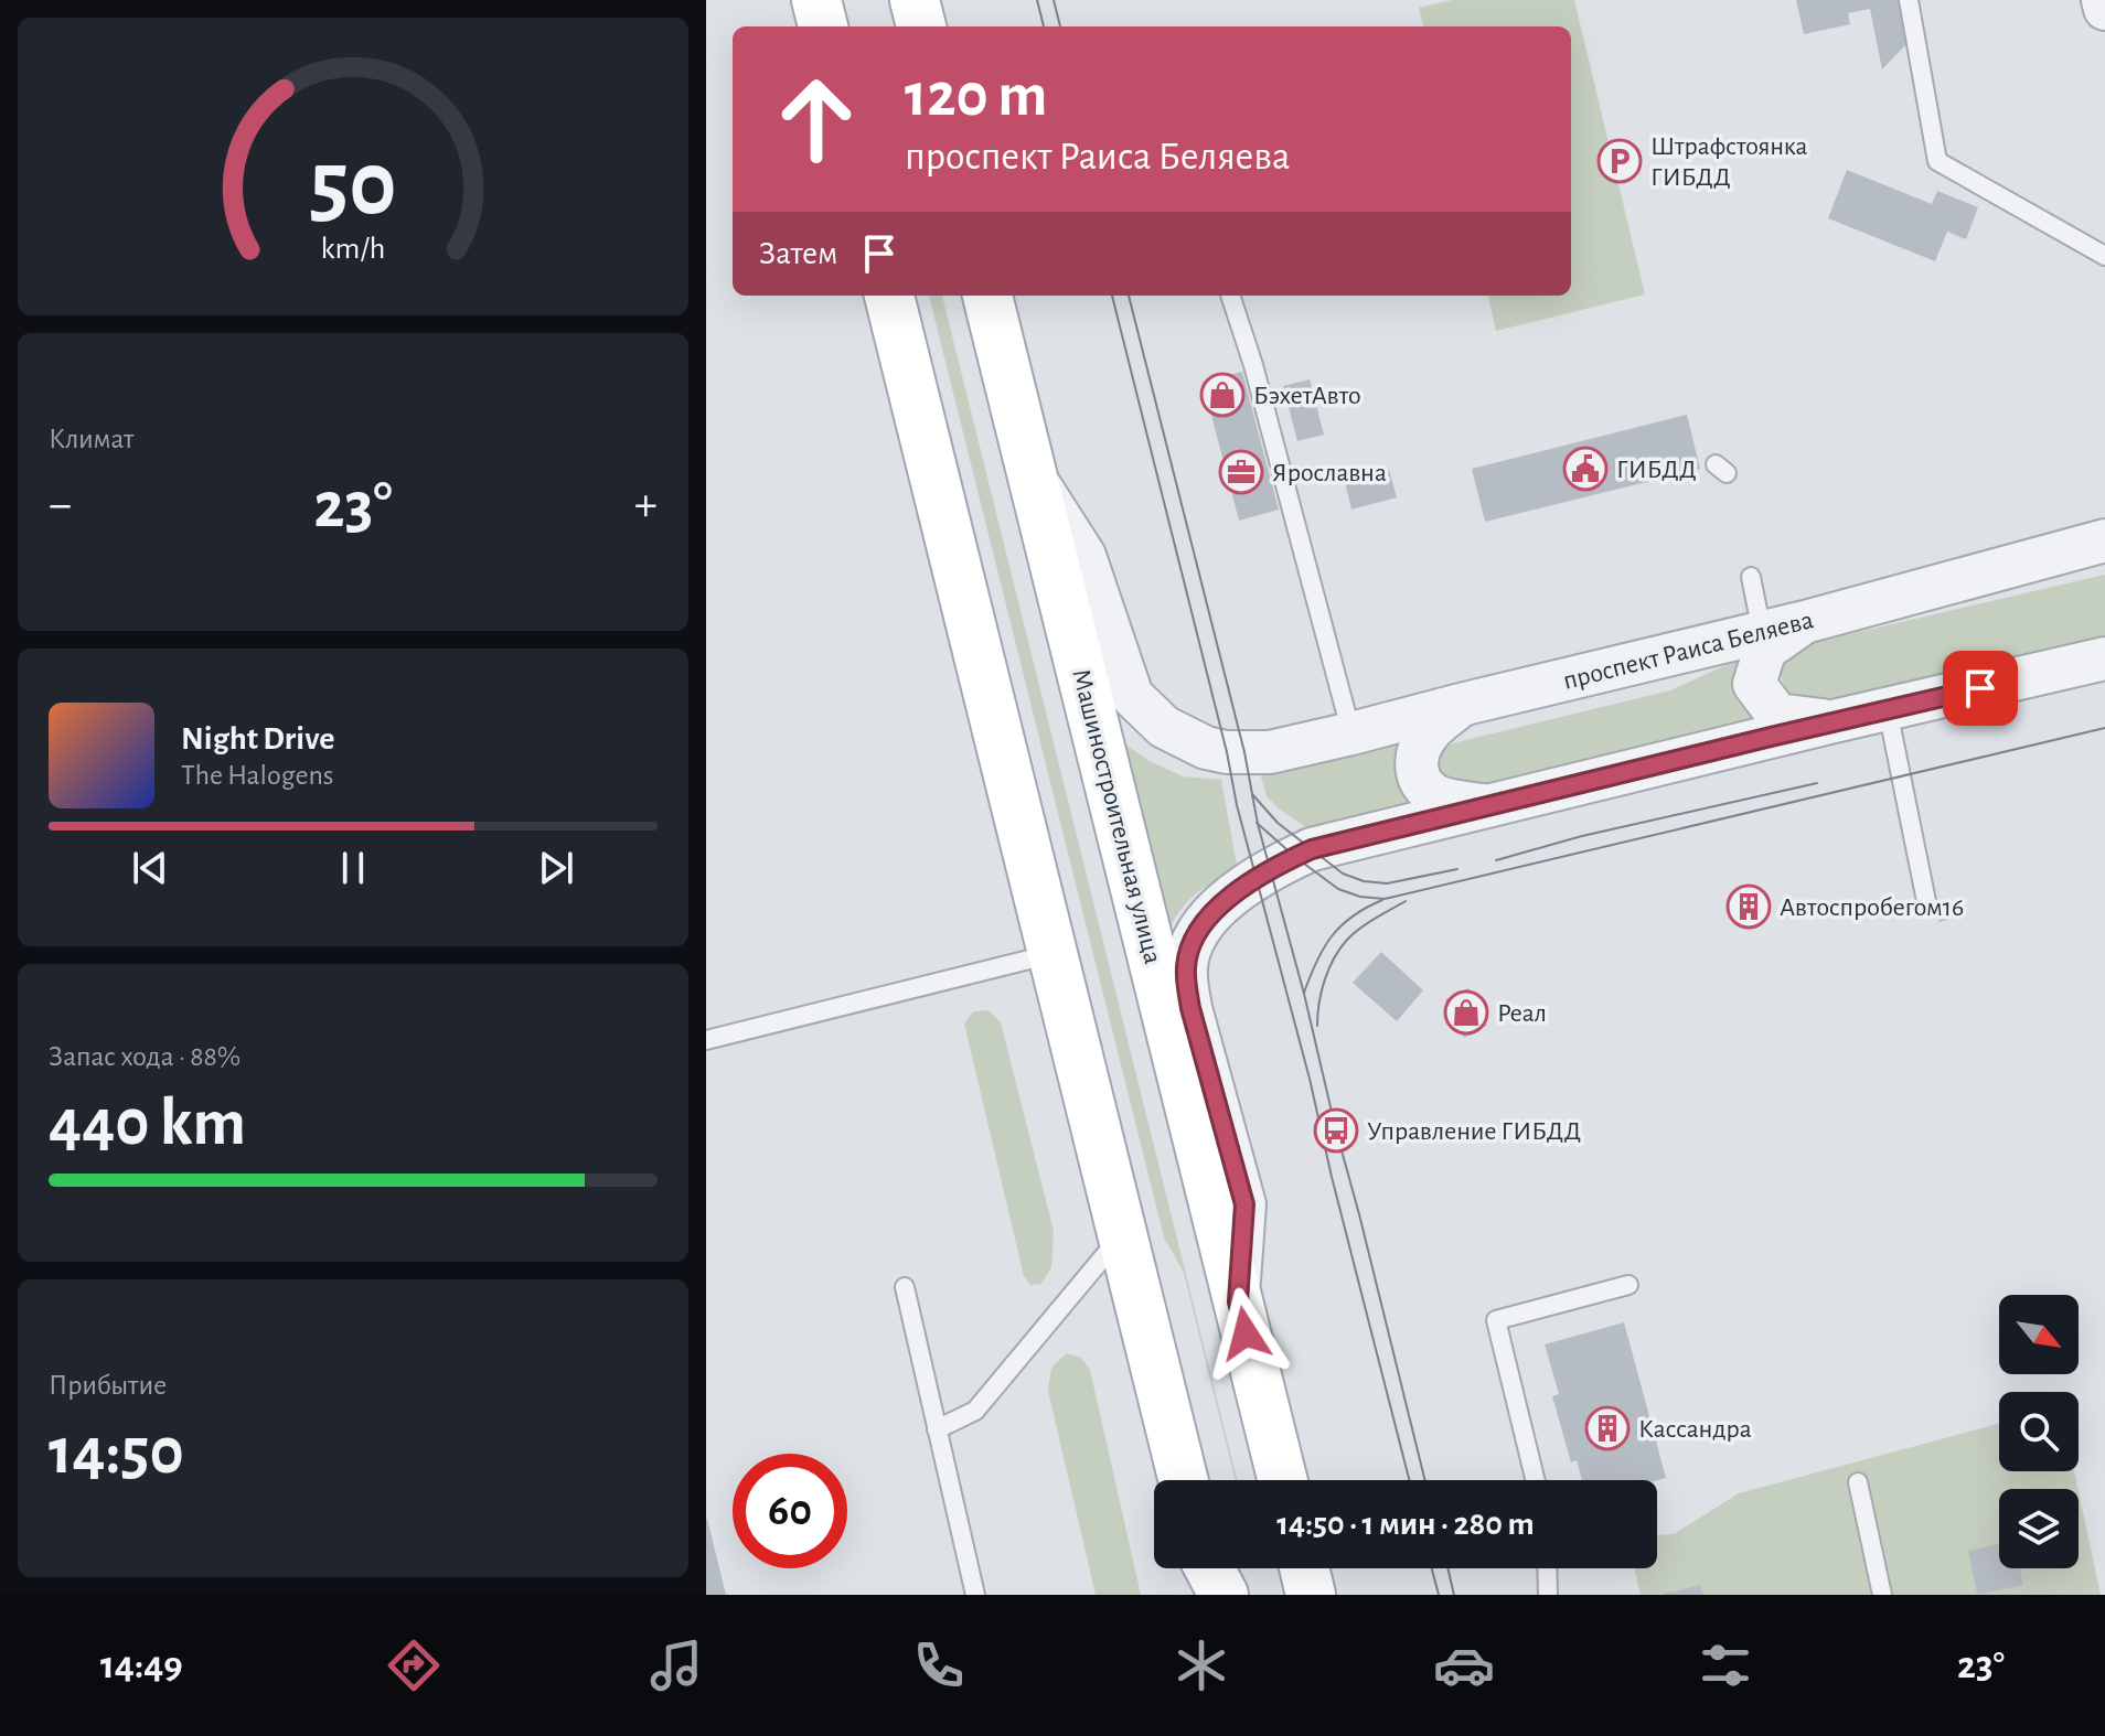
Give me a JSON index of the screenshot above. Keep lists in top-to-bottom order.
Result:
{
  "streets": {
    "main road": ["Машиностроительная улица"],
    "street": ["проспект Раиса Беляева"]
  },
  "crossings": [
    ["проспект Раиса Беляева", "Машиностроительная улица"]
  ],
  "places": {
    "parking": ["Штрафстоянка ГИБДД"],
    "shop": ["БэхетАвто", "Реал"],
    "public building": ["ГИБДД"],
    "office": ["Ярославна"],
    "building": ["Автоспробегом16", "Кассандра"],
    "bus stop": ["Управление ГИБДД"]
  },
  "north": "bottom right",
  "page": {
    "turn": ["120 m", "проспект Раиса Беляева"],
    "then": "Затем",
    "tile": [
      "Климат",
      ["Запас хода · 88%", "440 km"],
      ["Прибытие", "14:50"]
    ],
    "heat": ["−", "23°", "+"],
    "song": ["Night Drive", "The Halogens"],
    "limit": "60",
    "trip": "14:50 · 1 мин · 280 m",
    "tabs": ["14:49", "23°"],
    "gauge": ["50", "km/h"]
  }
}
